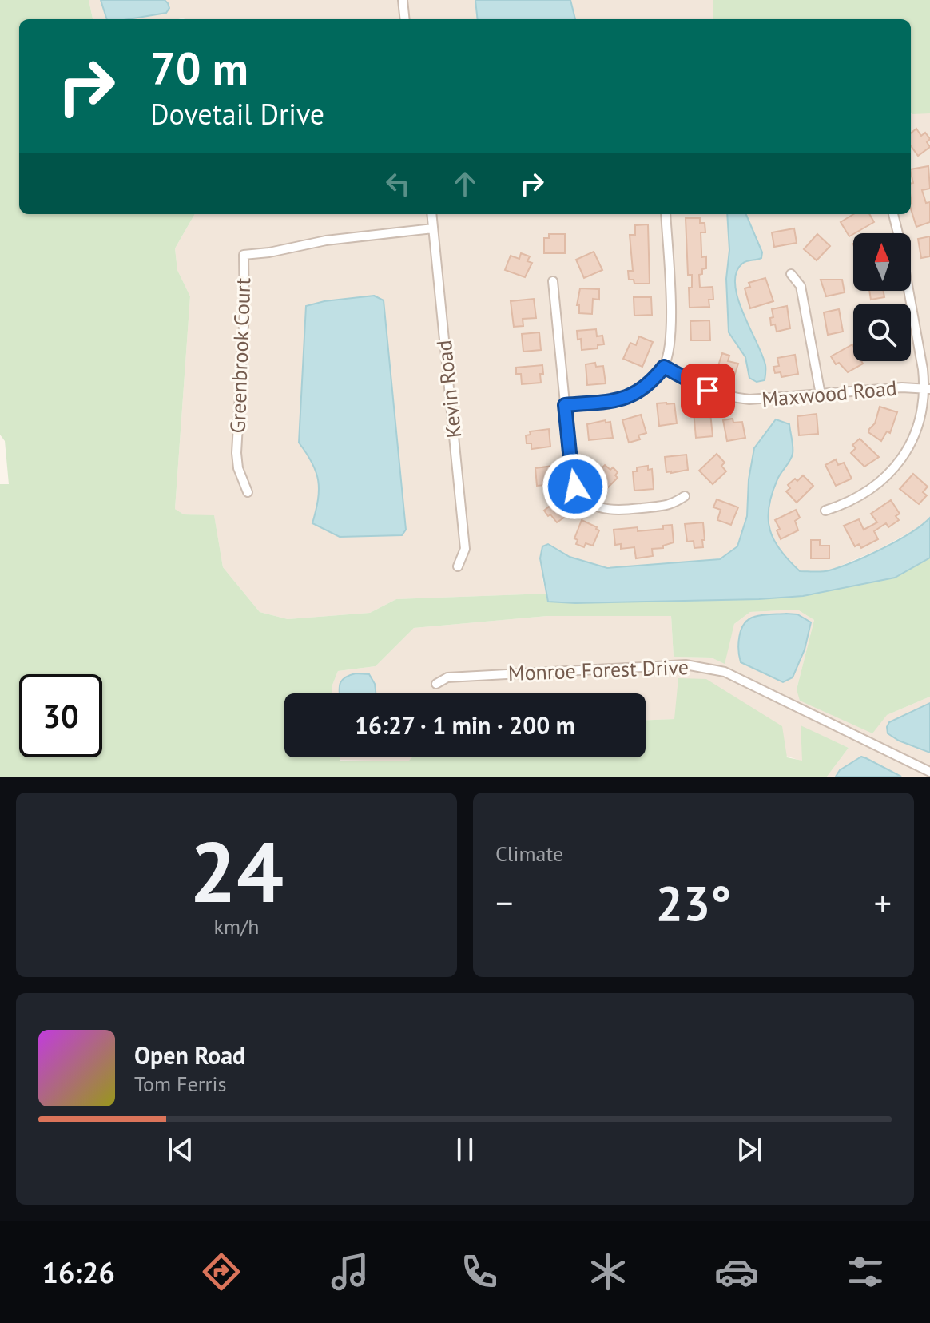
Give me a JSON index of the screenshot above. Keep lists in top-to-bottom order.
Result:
{
  "streets": {
    "street": [
      "Greenbrook Court",
      "Kevin Road",
      "Maxwood Road",
      "Monroe Forest Drive"
    ]
  },
  "crossings": [
    ["Greenbrook Court", "Kevin Road"]
  ],
  "north": "top",
  "page": {
    "turn": ["70 m", "Dovetail Drive"],
    "limit": "30",
    "trip": "16:27 · 1 min · 200 m",
    "tile": [
      ["24", "km/h"],
      "Climate"
    ],
    "heat": ["−", "23°", "+"],
    "song": ["Open Road", "Tom Ferris"],
    "tabs": "16:26"
  }
}
